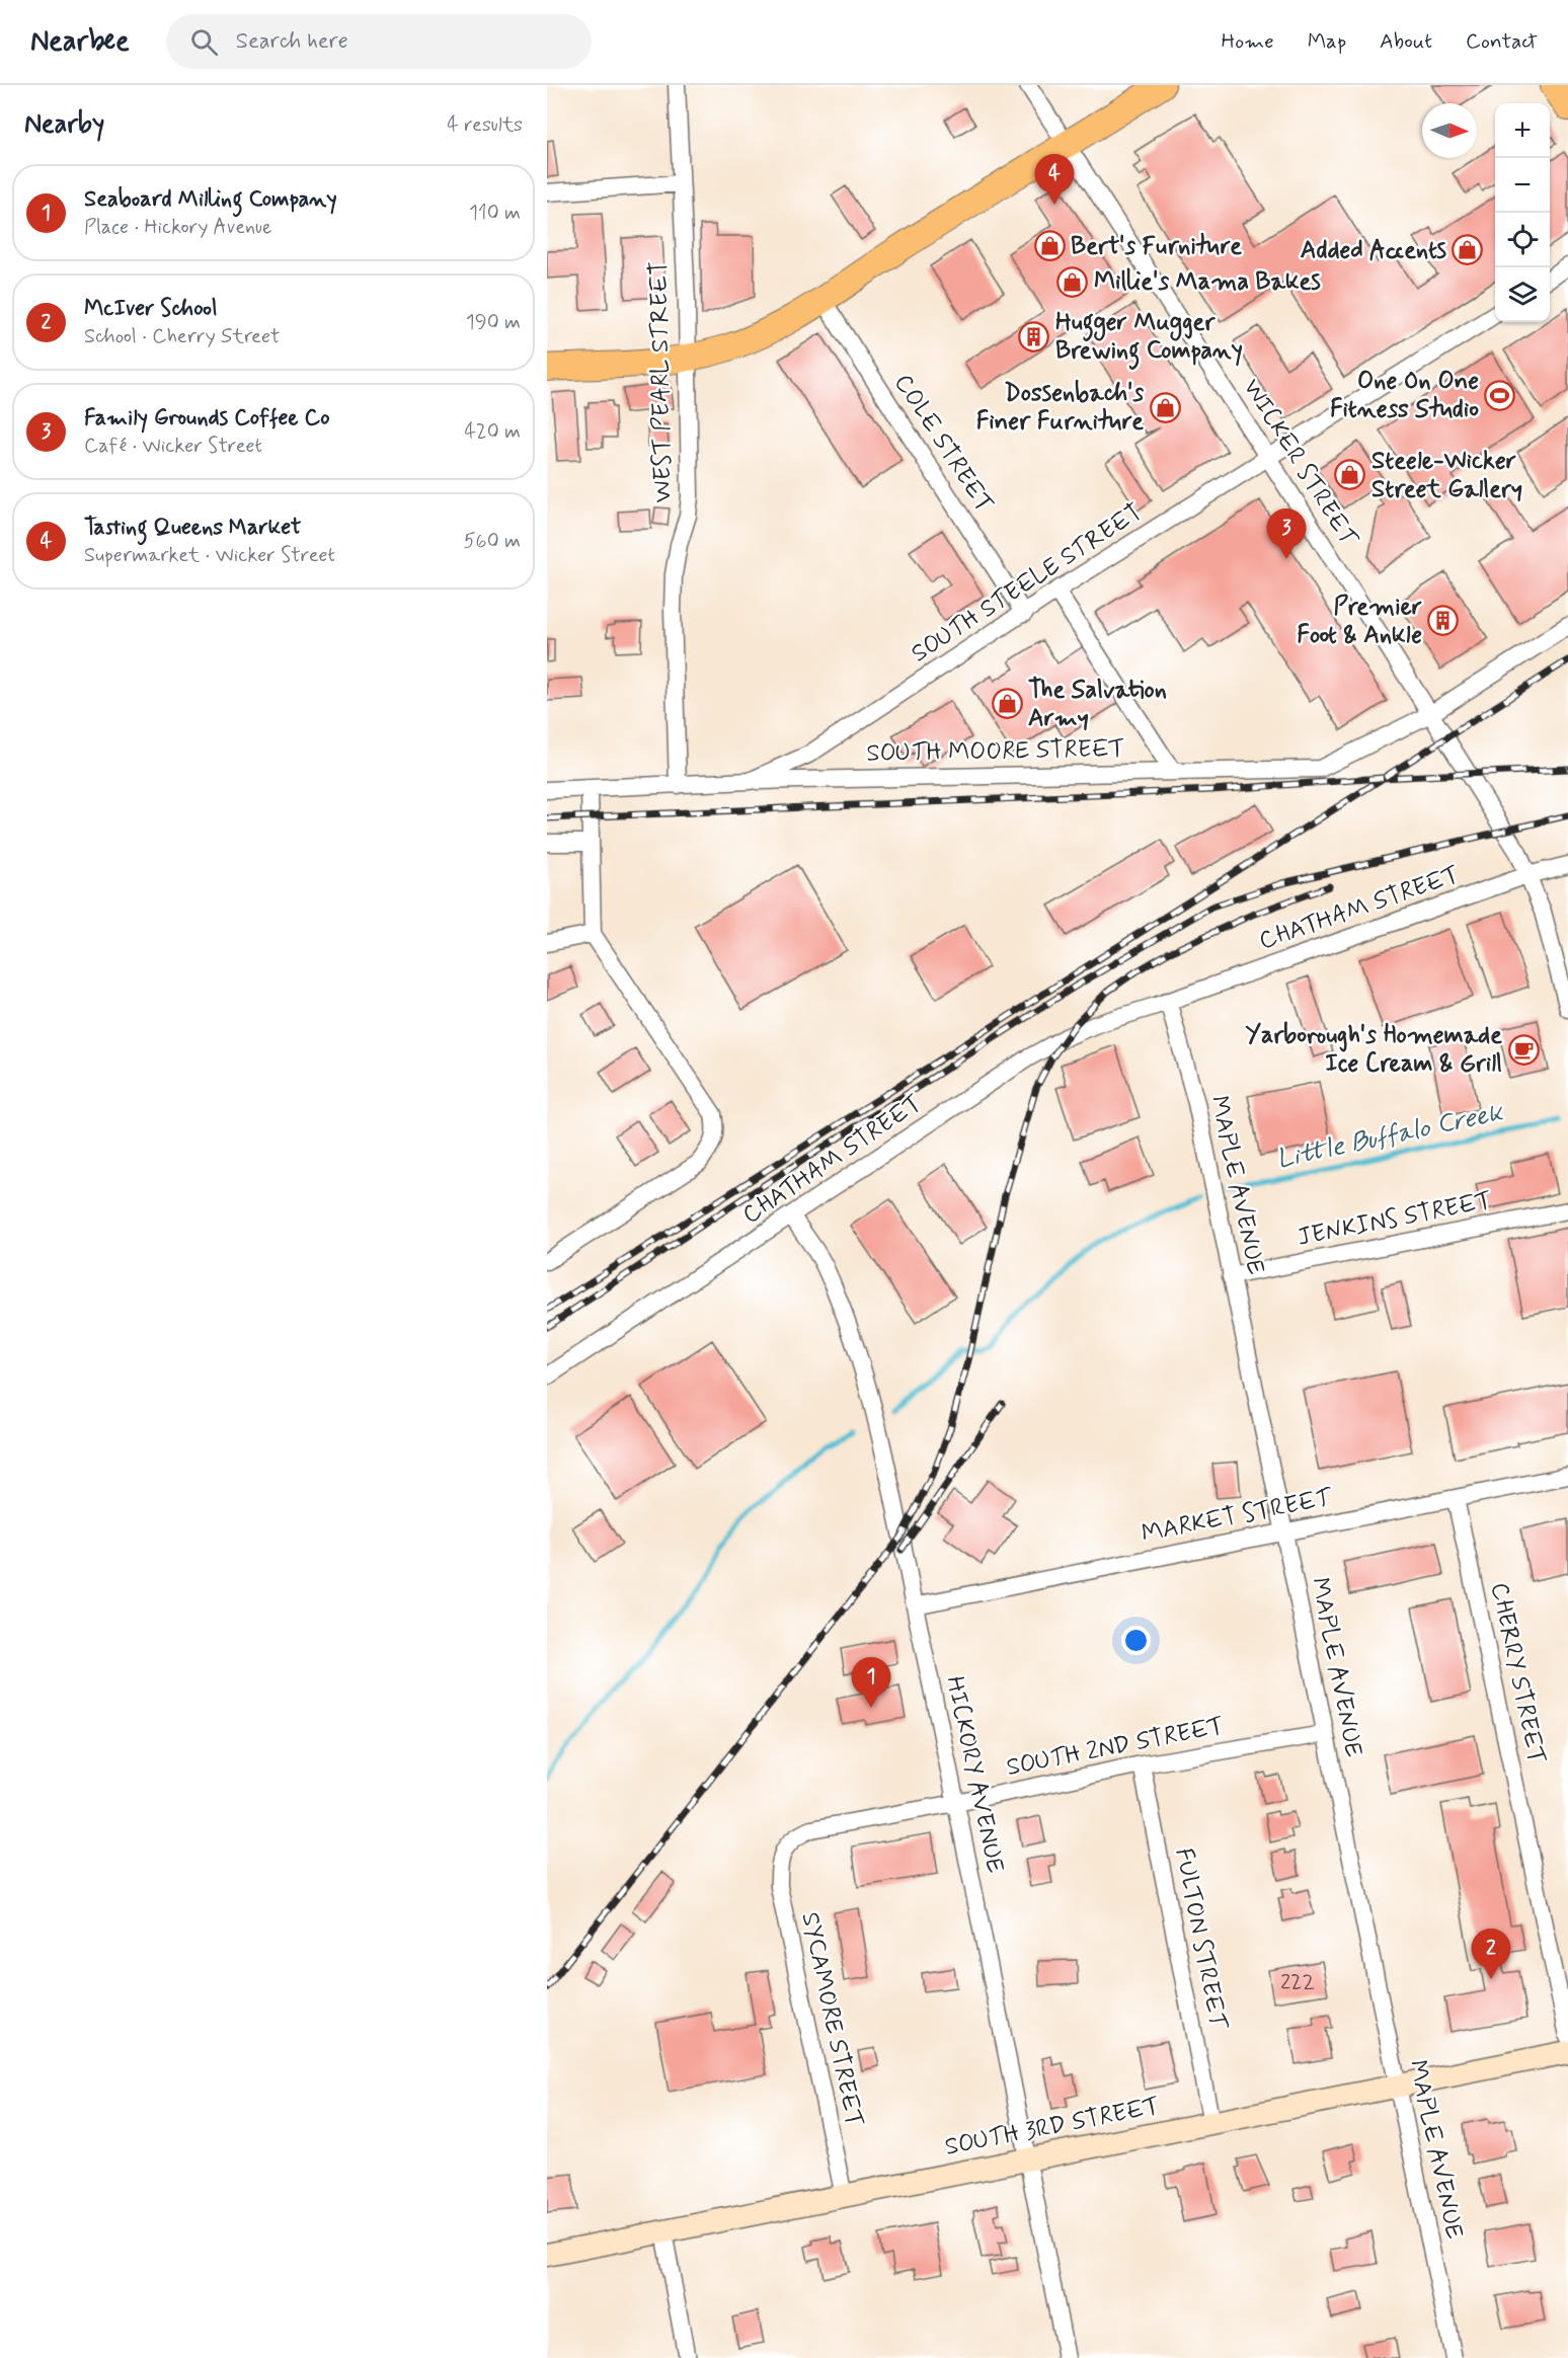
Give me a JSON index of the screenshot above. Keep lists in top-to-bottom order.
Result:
{
  "streets": {
    "street": [
      "WEST PEARL STREET",
      "COLE STREET",
      "WICKER STREET",
      "SOUTH STEELE STREET",
      "SOUTH MOORE STREET",
      "CHATHAM STREET",
      "MAPLE AVENUE",
      "JENKINS STREET",
      "MARKET STREET",
      "CHERRY STREET",
      "SOUTH 2ND STREET",
      "HICKORY AVENUE",
      "FULTON STREET",
      "SYCAMORE STREET",
      "SOUTH 3RD STREET"
    ]
  },
  "crossings": [
    ["WEST PEARL STREET", "SOUTH STEELE STREET"],
    ["COLE STREET", "SOUTH STEELE STREET"],
    ["WICKER STREET", "SOUTH STEELE STREET"],
    ["WICKER STREET", "SOUTH MOORE STREET"],
    ["WICKER STREET", "CHATHAM STREET"],
    ["SOUTH STEELE STREET", "SOUTH MOORE STREET"],
    ["CHATHAM STREET", "MAPLE AVENUE"],
    ["CHATHAM STREET", "HICKORY AVENUE"],
    ["MAPLE AVENUE", "JENKINS STREET"],
    ["MAPLE AVENUE", "MARKET STREET"],
    ["MAPLE AVENUE", "SOUTH 2ND STREET"],
    ["MAPLE AVENUE", "SOUTH 3RD STREET"],
    ["MARKET STREET", "CHERRY STREET"],
    ["MARKET STREET", "HICKORY AVENUE"],
    ["SOUTH 2ND STREET", "HICKORY AVENUE"],
    ["SOUTH 2ND STREET", "FULTON STREET"],
    ["SOUTH 2ND STREET", "SYCAMORE STREET"],
    ["HICKORY AVENUE", "SOUTH 3RD STREET"],
    ["FULTON STREET", "SOUTH 3RD STREET"],
    ["SYCAMORE STREET", "SOUTH 3RD STREET"]
  ],
  "water": ["Little Buffalo Creek"],
  "places": {
    "shop": [
      "Bert's Furniture",
      "Added Accents",
      "Millie's Mama Bakes",
      "Dossenbach's Finer Furniture",
      "Steele-Wicker Street Gallery",
      "The Salvation Army"
    ],
    "building": ["Hugger Mugger Brewing Company", "Premier Foot & Ankle"],
    "sports": ["One On One Fitness Studio"],
    "cafe": ["Yarborough's Homemade Ice Cream & Grill"]
  },
  "house_numbers": ["222"],
  "north": "right",
  "page": {
    "header": "Nearbee",
    "search": "Search here",
    "nav": [
      "Home",
      "Map",
      "About",
      "Contact"
    ],
    "heading": ["Nearby", "4 results"],
    "map_buttons": ["+", "−"],
    "pins": [
      "4",
      "3",
      "1",
      "2"
    ],
    "list": [
      {
        "mark": "1",
        "name": "Seaboard Milling Company",
        "note": "Place · Hickory Avenue",
        "value": "110 m"
      },
      {
        "mark": "2",
        "name": "McIver School",
        "note": "School · Cherry Street",
        "value": "190 m"
      },
      {
        "mark": "3",
        "name": "Family Grounds Coffee Co",
        "note": "Café · Wicker Street",
        "value": "420 m"
      },
      {
        "mark": "4",
        "name": "Tasting Queens Market",
        "note": "Supermarket · Wicker Street",
        "value": "560 m"
      }
    ]
  }
}
